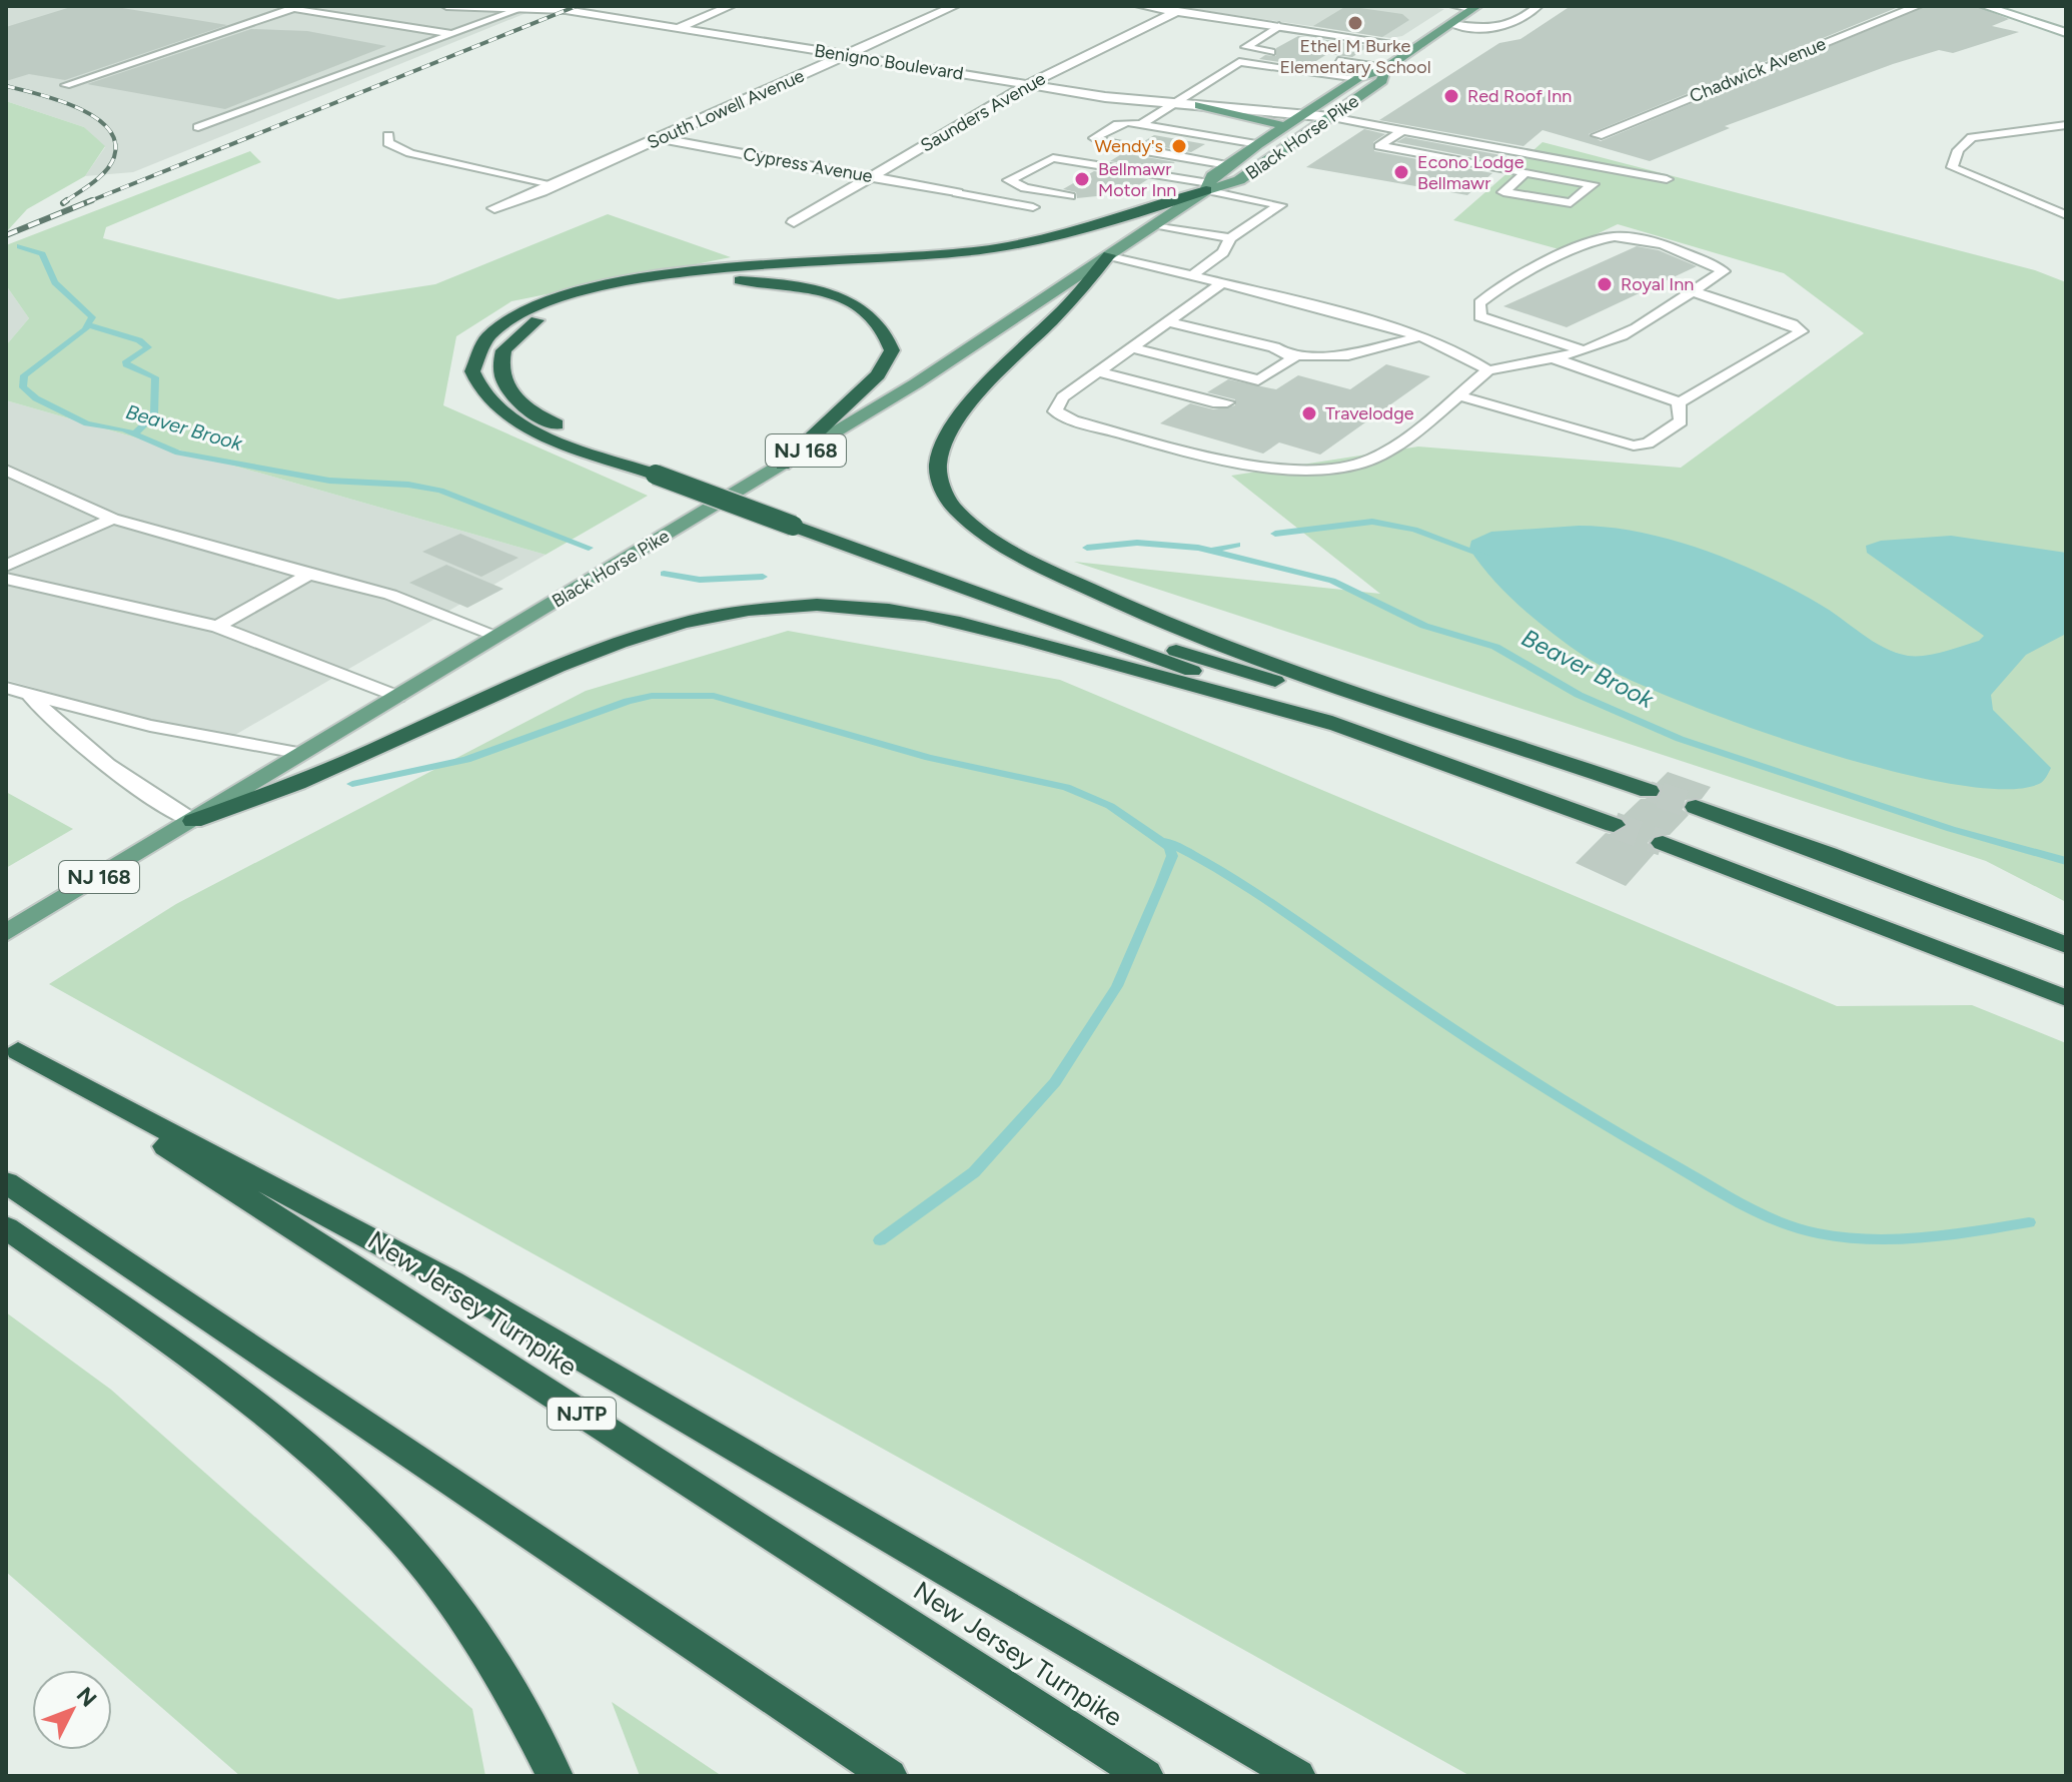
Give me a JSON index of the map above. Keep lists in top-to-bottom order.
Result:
{
  "streets": {
    "highway": ["New Jersey Turnpike", "NJTP"],
    "main road": ["Black Horse Pike", "NJ 168"],
    "street": [
      "Benigno Boulevard",
      "Chadwick Avenue",
      "South Lowell Avenue",
      "Saunders Avenue",
      "Cypress Avenue"
    ]
  },
  "crossings": [
    ["Benigno Boulevard", "South Lowell Avenue"],
    ["Benigno Boulevard", "Saunders Avenue"],
    ["Benigno Boulevard", "Black Horse Pike"],
    ["South Lowell Avenue", "Cypress Avenue"],
    ["Saunders Avenue", "Cypress Avenue"]
  ],
  "water": ["Beaver Brook"],
  "places": [
    "Ethel M Burke Elementary School",
    "Red Roof Inn",
    "Wendy's",
    "Econo Lodge Bellmawr",
    "Bellmawr Motor Inn",
    "Royal Inn",
    "Travelodge"
  ],
  "north": "top right"
}
